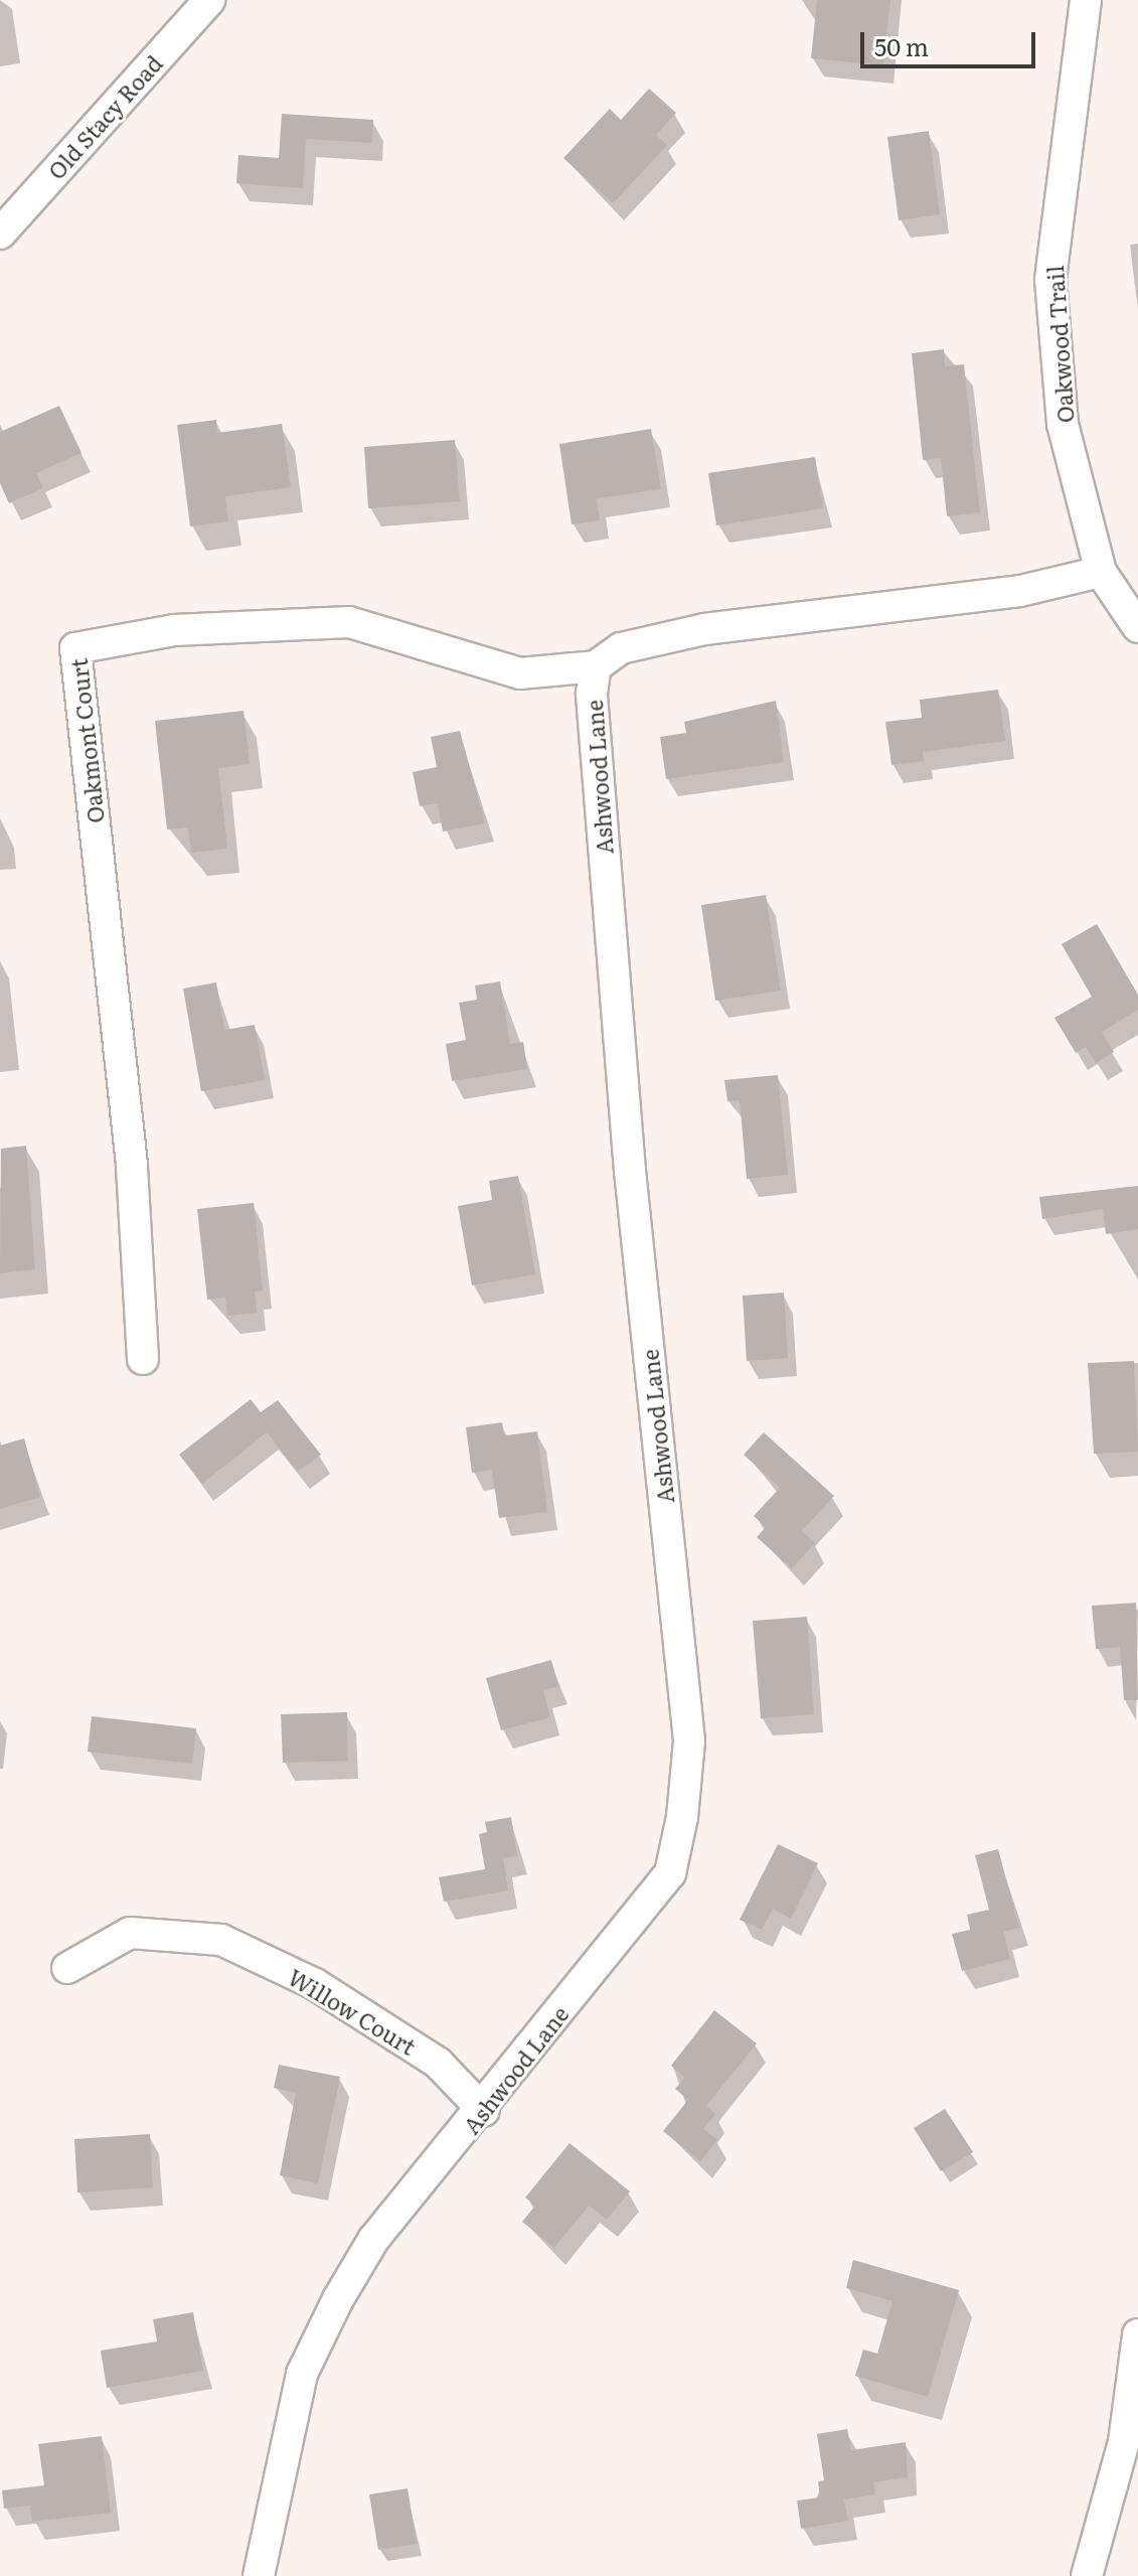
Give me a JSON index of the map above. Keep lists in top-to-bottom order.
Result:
{
  "streets": {
    "street": [
      "Old Stacy Road",
      "Oakwood Trail",
      "Oakmont Court",
      "Ashwood Lane",
      "Willow Court"
    ]
  },
  "crossings": [
    ["Oakwood Trail", "Ashwood Lane"],
    ["Oakmont Court", "Ashwood Lane"],
    ["Ashwood Lane", "Willow Court"]
  ],
  "scale_bar": "50 m"
}
